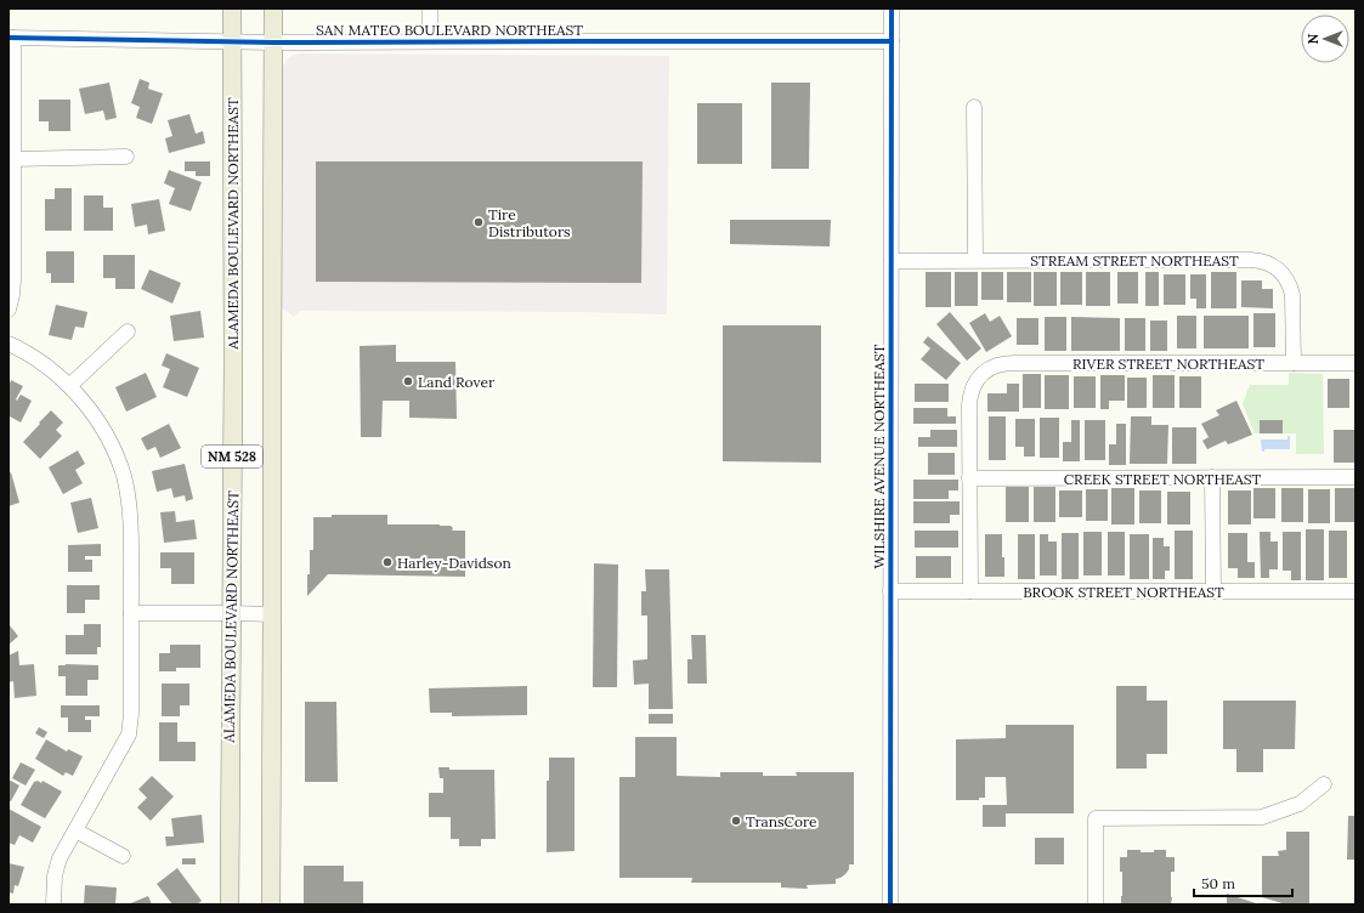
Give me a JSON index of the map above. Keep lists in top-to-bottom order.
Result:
{
  "streets": {
    "main road": ["ALAMEDA BOULEVARD NORTHEAST", "NM 528"],
    "street": [
      "SAN MATEO BOULEVARD NORTHEAST",
      "STREAM STREET NORTHEAST",
      "RIVER STREET NORTHEAST",
      "WILSHIRE AVENUE NORTHEAST",
      "CREEK STREET NORTHEAST",
      "BROOK STREET NORTHEAST"
    ]
  },
  "crossings": [
    ["SAN MATEO BOULEVARD NORTHEAST", "ALAMEDA BOULEVARD NORTHEAST"],
    ["SAN MATEO BOULEVARD NORTHEAST", "NM 528"],
    ["SAN MATEO BOULEVARD NORTHEAST", "WILSHIRE AVENUE NORTHEAST"],
    ["STREAM STREET NORTHEAST", "RIVER STREET NORTHEAST"],
    ["STREAM STREET NORTHEAST", "WILSHIRE AVENUE NORTHEAST"],
    ["RIVER STREET NORTHEAST", "CREEK STREET NORTHEAST"],
    ["WILSHIRE AVENUE NORTHEAST", "BROOK STREET NORTHEAST"]
  ],
  "places": [
    "Tire Distributors",
    "Land Rover",
    "Harley-Davidson",
    "TransCore"
  ],
  "scale_bar": "50 m",
  "north": "left"
}
